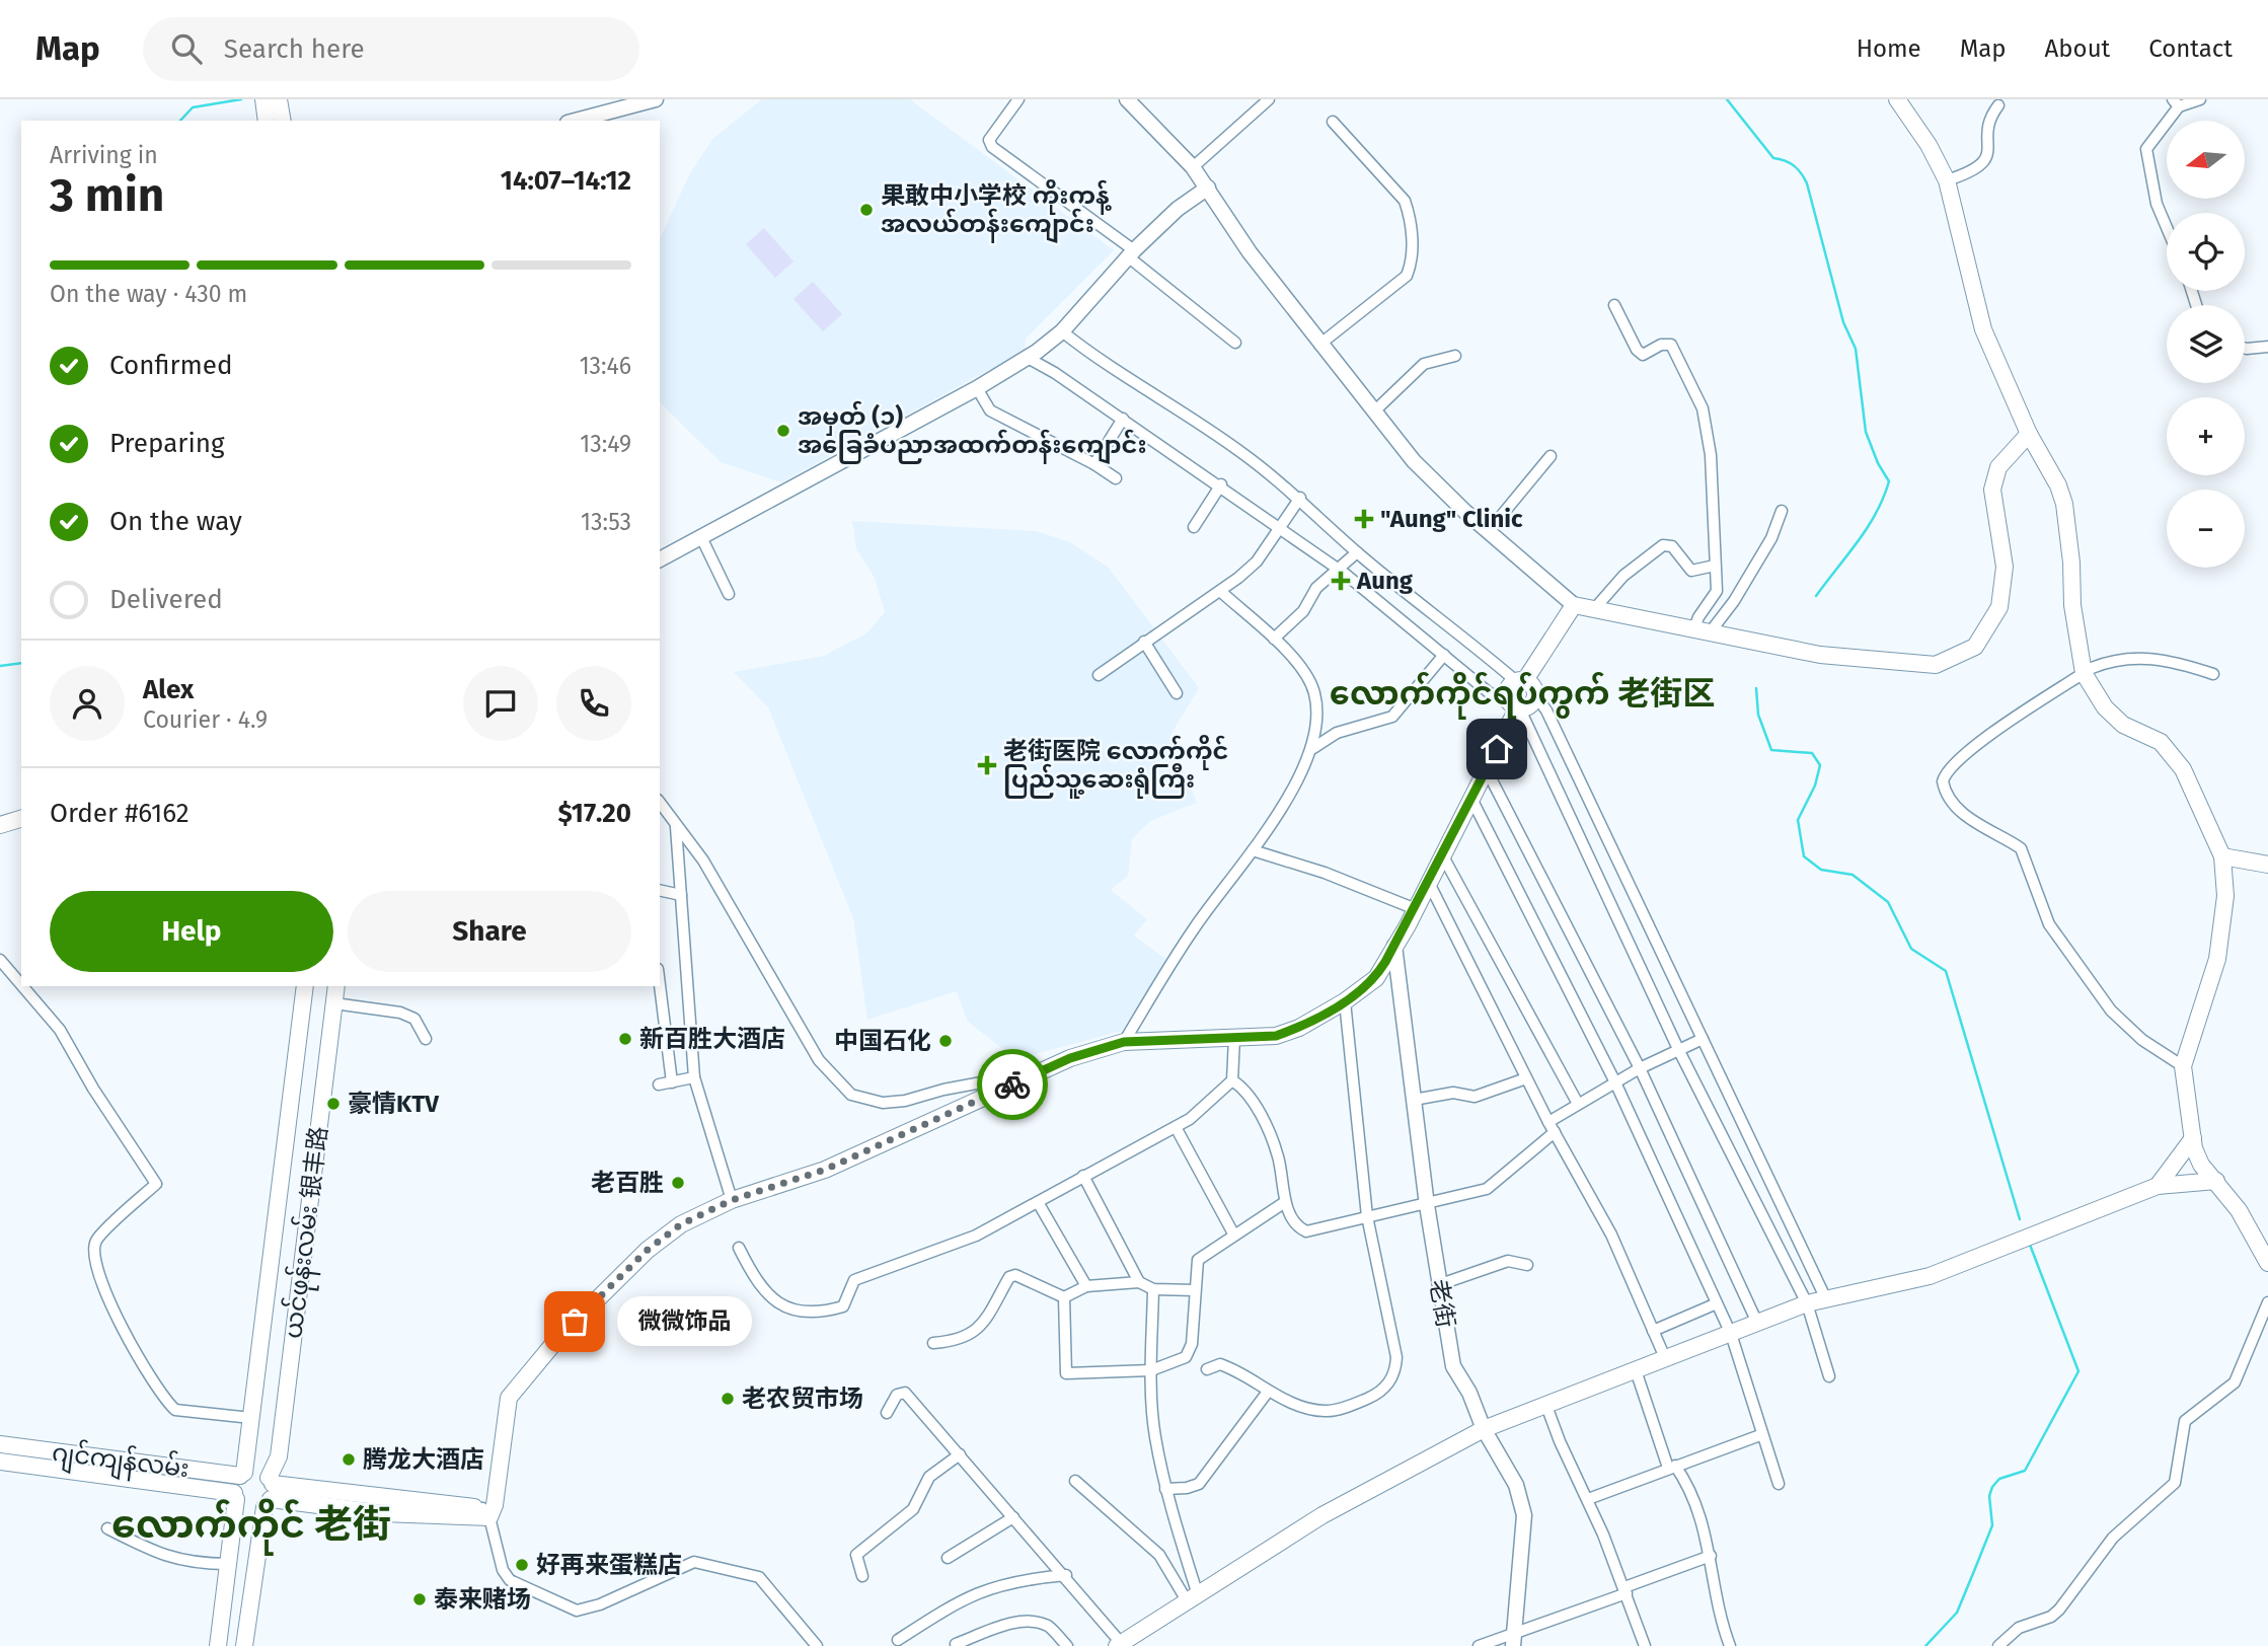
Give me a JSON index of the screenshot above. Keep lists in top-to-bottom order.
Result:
{
  "streets": {
    "main road": ["ယင်ဖုန်းလမ်း 银丰路", "ဂျင်ကျန်လမ်း"],
    "street": ["老街"]
  },
  "crossings": [
    ["ယင်ဖုန်းလမ်း 银丰路", "ဂျင်ကျန်လမ်း"]
  ],
  "districts": ["လောက်ကိုင်ရပ်ကွက် 老街区", "လောက်ကိုင် 老街"],
  "places": {
    "other": [
      "果敢中小学校 ကိုးကန့် အလယ်တန်းကျောင်း",
      "အမှတ် (၁) အခြေခံပညာအထက်တန်းကျောင်း",
      "新百胜大酒店",
      "中国石化",
      "豪情KTV",
      "老百胜",
      "微微饰品",
      "老农贸市场",
      "腾龙大酒店",
      "好再来蛋糕店",
      "泰来赌场"
    ],
    "health": ["\"Aung\" Clinic", "Aung", "老街医院 လောက်ကိုင် ပြည်သူ့ဆေးရုံကြီး"]
  },
  "north": "left",
  "page": {
    "header": "Map",
    "search": "Search here",
    "nav": [
      "Home",
      "Map",
      "About",
      "Contact"
    ],
    "map_buttons": ["+", "−"],
    "heading": ["3 min", "Arriving in", "14:07–14:12"],
    "panel": [
      "Alex",
      "Courier · 4.9",
      "Order #6162",
      "$17.20"
    ],
    "bar": "On the way · 430 m",
    "list": [
      ["Confirmed", "13:46"],
      ["Preparing", "13:49"],
      ["On the way", "13:53"],
      "Delivered"
    ],
    "buttons": ["Help", "Share"],
    "bubble": "微微饰品"
  }
}
